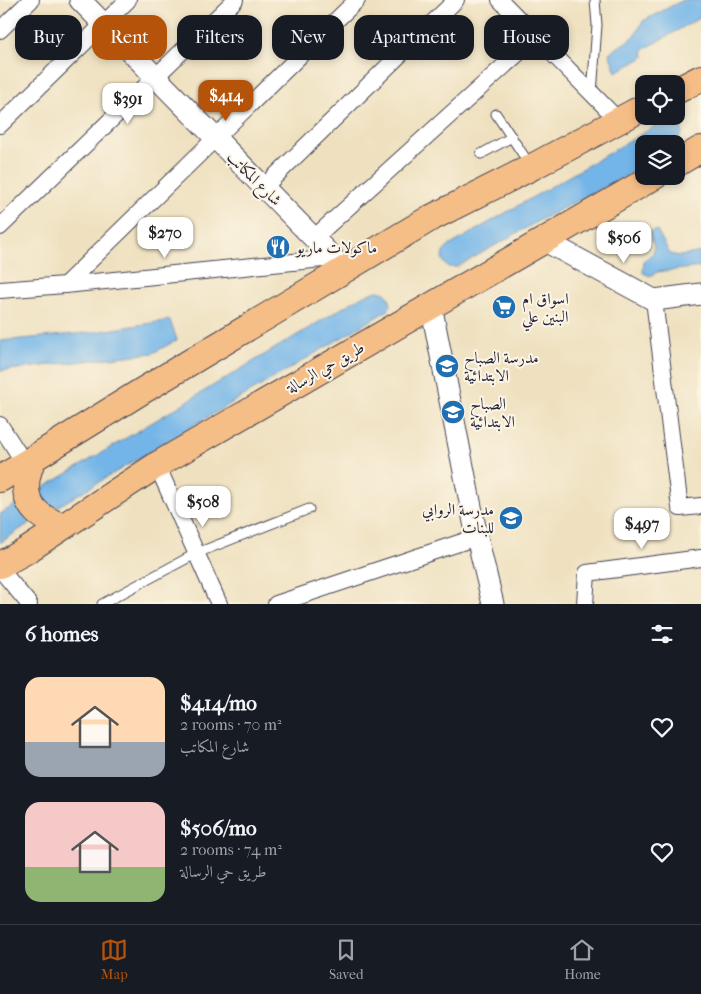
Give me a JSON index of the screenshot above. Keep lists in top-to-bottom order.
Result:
{
  "streets": {
    "main road": ["طريق حي الرسالة"],
    "street": ["شارع المكاتب"]
  },
  "places": {
    "restaurant": ["ماكولات ماريو"],
    "supermarket": ["اسواق ام البنين علي"],
    "school or university": ["مدرسة الصباح الابتدائية", "الصباح الابتدائية", "مدرسة الروابي للبنات"]
  },
  "page": {
    "chip": [
      "Buy",
      "Rent",
      "Filters",
      "New",
      "Apartment",
      "House"
    ],
    "price": [
      "$414",
      "$391",
      "$270",
      "$506",
      "$508",
      "$497"
    ],
    "heading": "6 homes",
    "list": [
      {
        "name": "$414/mo",
        "note": "2 rooms · 70 m² · شارع المكاتب"
      },
      {
        "name": "$506/mo",
        "note": "2 rooms · 74 m² · طريق حي الرسالة"
      }
    ],
    "tabs": ["Map", "Saved", "Home"]
  }
}
